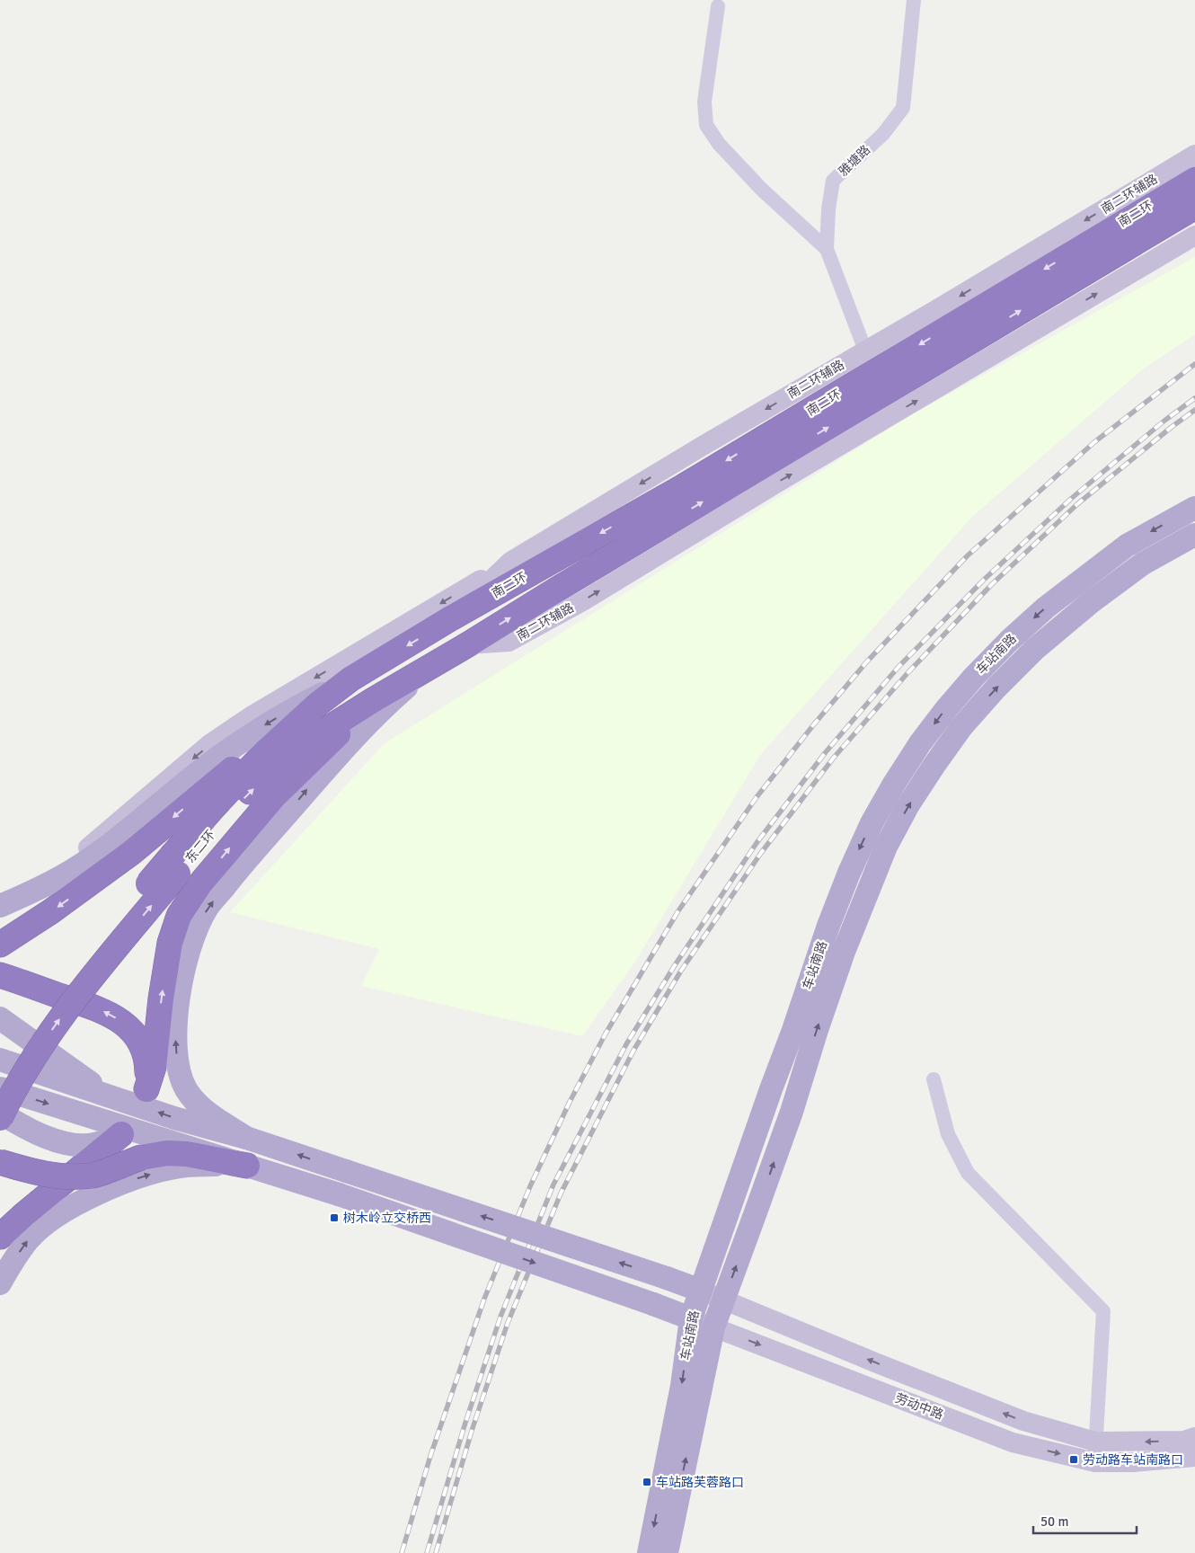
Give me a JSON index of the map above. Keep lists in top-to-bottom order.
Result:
{
  "streets": {
    "highway": ["南二环", "东二环"],
    "main road": ["南二环辅路", "车站南路", "劳动中路"],
    "street": ["雅塘路"]
  },
  "crossings": [
    ["雅塘路", "南二环辅路"],
    ["南二环辅路", "南二环"],
    ["南二环辅路", "东二环"],
    ["南二环", "东二环"],
    ["车站南路", "劳动中路"]
  ],
  "places": {
    "transit": ["树木岭立交桥西", "劳动路车站南路口", "车站路芙蓉路口"]
  },
  "scale_bar": "50 m"
}
